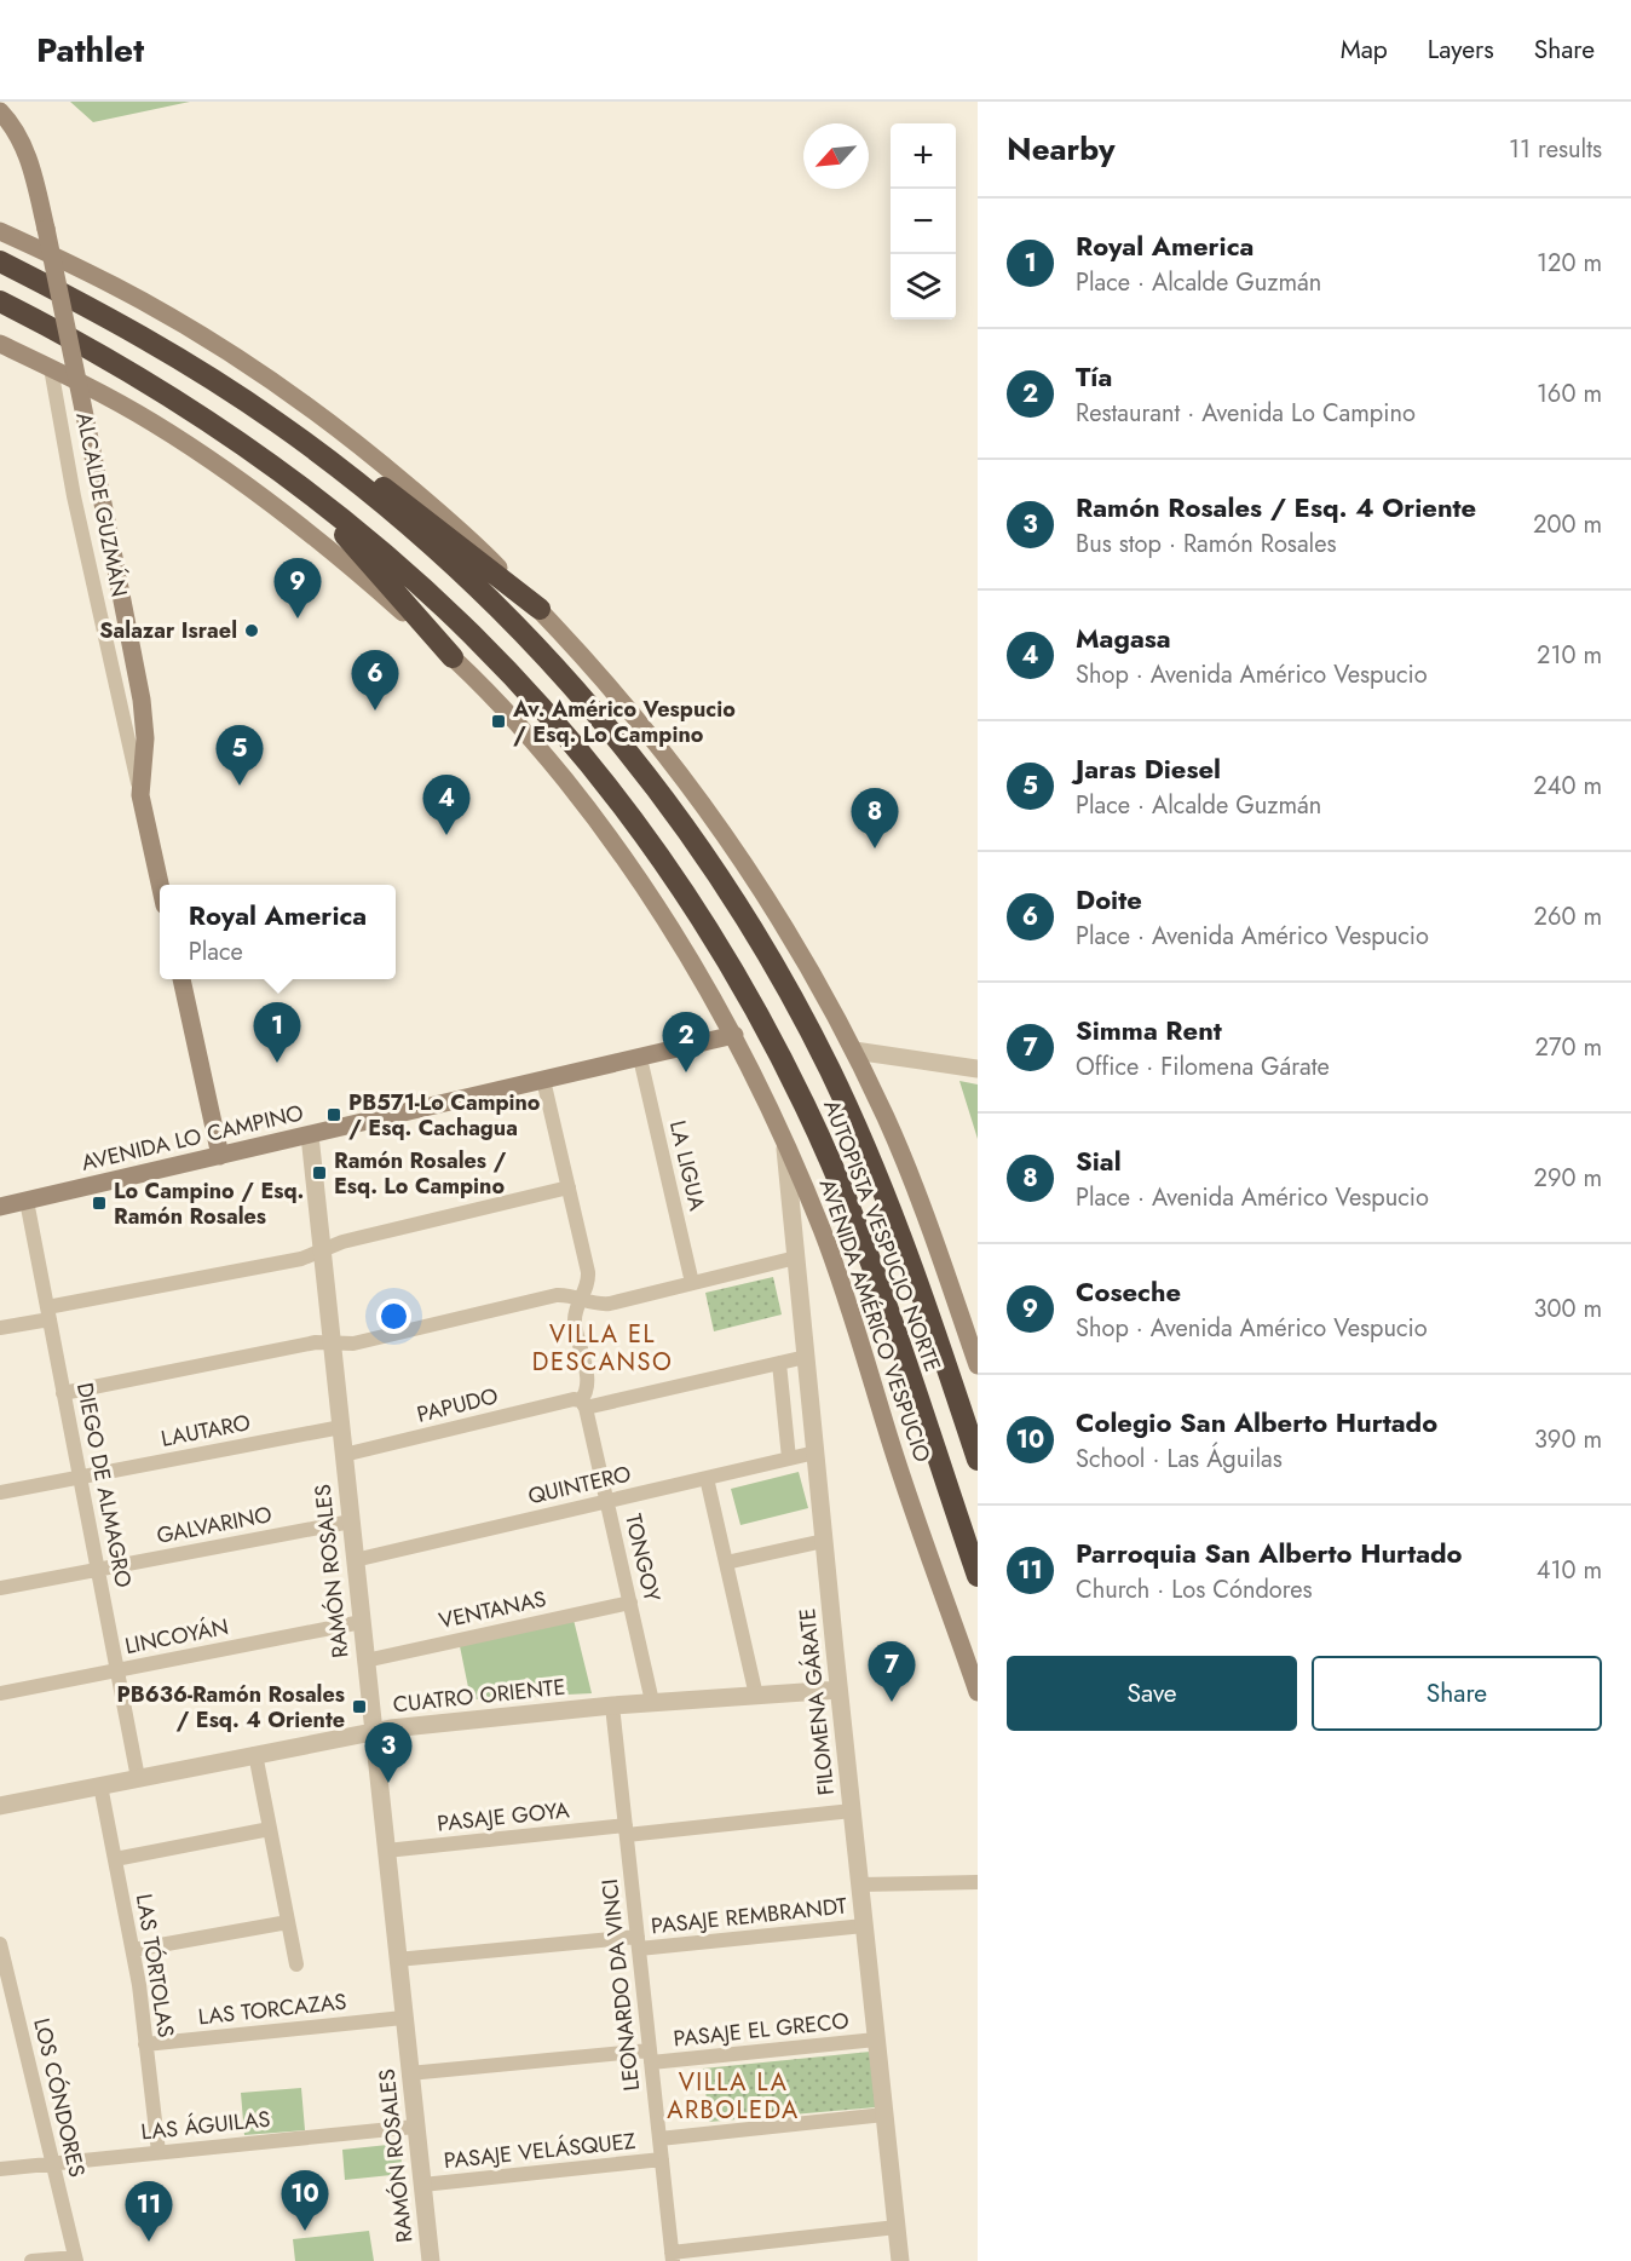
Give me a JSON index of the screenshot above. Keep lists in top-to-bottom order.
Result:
{
  "streets": {
    "highway": ["AUTOPISTA VESPUCIO NORTE"],
    "main road": ["ALCALDE GUZMÁN", "AVENIDA LO CAMPINO", "AVENIDA AMÉRICO VESPUCIO"],
    "street": [
      "LA LIGUA",
      "PAPUDO",
      "LAUTARO",
      "DIEGO DE ALMAGRO",
      "QUINTERO",
      "GALVARINO",
      "TONGOY",
      "RAMÓN ROSALES",
      "VENTANAS",
      "LINCOYÁN",
      "CUATRO ORIENTE",
      "FILOMENA GÁRATE",
      "PASAJE GOYA",
      "PASAJE REMBRANDT",
      "LAS TÓRTOLAS",
      "LEONARDO DA VINCI",
      "LAS TORCAZAS",
      "PASAJE EL GRECO",
      "LOS CÓNDORES",
      "LAS ÁGUILAS",
      "PASAJE VELÁSQUEZ"
    ]
  },
  "crossings": [
    ["ALCALDE GUZMÁN", "AVENIDA AMÉRICO VESPUCIO"],
    ["AVENIDA LO CAMPINO", "LA LIGUA"],
    ["AVENIDA LO CAMPINO", "AVENIDA AMÉRICO VESPUCIO"],
    ["AVENIDA LO CAMPINO", "DIEGO DE ALMAGRO"],
    ["AVENIDA LO CAMPINO", "TONGOY"],
    ["AVENIDA LO CAMPINO", "RAMÓN ROSALES"],
    ["AVENIDA AMÉRICO VESPUCIO", "FILOMENA GÁRATE"],
    ["PAPUDO", "TONGOY"],
    ["PAPUDO", "RAMÓN ROSALES"],
    ["PAPUDO", "FILOMENA GÁRATE"],
    ["LAUTARO", "DIEGO DE ALMAGRO"],
    ["LAUTARO", "RAMÓN ROSALES"],
    ["DIEGO DE ALMAGRO", "GALVARINO"],
    ["DIEGO DE ALMAGRO", "LINCOYÁN"],
    ["DIEGO DE ALMAGRO", "CUATRO ORIENTE"],
    ["QUINTERO", "TONGOY"],
    ["QUINTERO", "RAMÓN ROSALES"],
    ["QUINTERO", "FILOMENA GÁRATE"],
    ["GALVARINO", "RAMÓN ROSALES"],
    ["TONGOY", "VENTANAS"],
    ["TONGOY", "CUATRO ORIENTE"],
    ["RAMÓN ROSALES", "VENTANAS"],
    ["RAMÓN ROSALES", "LINCOYÁN"],
    ["RAMÓN ROSALES", "CUATRO ORIENTE"],
    ["RAMÓN ROSALES", "PASAJE GOYA"],
    ["RAMÓN ROSALES", "PASAJE REMBRANDT"],
    ["RAMÓN ROSALES", "LAS TORCAZAS"],
    ["RAMÓN ROSALES", "PASAJE EL GRECO"],
    ["RAMÓN ROSALES", "LAS ÁGUILAS"],
    ["RAMÓN ROSALES", "PASAJE VELÁSQUEZ"],
    ["CUATRO ORIENTE", "FILOMENA GÁRATE"],
    ["CUATRO ORIENTE", "LAS TÓRTOLAS"],
    ["CUATRO ORIENTE", "LEONARDO DA VINCI"],
    ["FILOMENA GÁRATE", "PASAJE GOYA"],
    ["FILOMENA GÁRATE", "PASAJE REMBRANDT"],
    ["FILOMENA GÁRATE", "PASAJE EL GRECO"],
    ["FILOMENA GÁRATE", "PASAJE VELÁSQUEZ"],
    ["PASAJE GOYA", "LEONARDO DA VINCI"],
    ["PASAJE REMBRANDT", "LEONARDO DA VINCI"],
    ["LAS TÓRTOLAS", "LAS TORCAZAS"],
    ["LAS TÓRTOLAS", "LAS ÁGUILAS"],
    ["LEONARDO DA VINCI", "PASAJE EL GRECO"],
    ["LEONARDO DA VINCI", "PASAJE VELÁSQUEZ"],
    ["LOS CÓNDORES", "LAS ÁGUILAS"]
  ],
  "districts": ["VILLA EL DESCANSO", "VILLA LA ARBOLEDA"],
  "places": {
    "other": ["Salazar Israel"],
    "transit": [
      "Av. Américo Vespucio / Esq. Lo Campino",
      "PB571-Lo Campino / Esq. Cachagua",
      "Ramón Rosales / Esq. Lo Campino",
      "Lo Campino / Esq. Ramón Rosales",
      "PB636-Ramón Rosales / Esq. 4 Oriente"
    ]
  },
  "north": "bottom left",
  "page": {
    "header": "Pathlet",
    "nav": ["Map", "Layers", "Share"],
    "heading": ["Nearby", "11 results"],
    "map_buttons": ["+", "−"],
    "list": [
      {
        "mark": "1",
        "name": "Royal America",
        "note": "Place · Alcalde Guzmán",
        "value": "120 m"
      },
      {
        "mark": "2",
        "name": "Tía",
        "note": "Restaurant · Avenida Lo Campino",
        "value": "160 m"
      },
      {
        "mark": "3",
        "name": "Ramón Rosales / Esq. 4 Oriente",
        "note": "Bus stop · Ramón Rosales",
        "value": "200 m"
      },
      {
        "mark": "4",
        "name": "Magasa",
        "note": "Shop · Avenida Américo Vespucio",
        "value": "210 m"
      },
      {
        "mark": "5",
        "name": "Jaras Diesel",
        "note": "Place · Alcalde Guzmán",
        "value": "240 m"
      },
      {
        "mark": "6",
        "name": "Doite",
        "note": "Place · Avenida Américo Vespucio",
        "value": "260 m"
      },
      {
        "mark": "7",
        "name": "Simma Rent",
        "note": "Office · Filomena Gárate",
        "value": "270 m"
      },
      {
        "mark": "8",
        "name": "Sial",
        "note": "Place · Avenida Américo Vespucio",
        "value": "290 m"
      },
      {
        "mark": "9",
        "name": "Coseche",
        "note": "Shop · Avenida Américo Vespucio",
        "value": "300 m"
      },
      {
        "mark": "10",
        "name": "Colegio San Alberto Hurtado",
        "note": "School · Las Águilas",
        "value": "390 m"
      },
      {
        "mark": "11",
        "name": "Parroquia San Alberto Hurtado",
        "note": "Church · Los Cóndores",
        "value": "410 m"
      }
    ],
    "pins": [
      "9",
      "6",
      "5",
      "4",
      "8",
      "1",
      "2",
      "7",
      "3",
      "10",
      "11"
    ],
    "popup": ["Royal America", "Place"],
    "buttons": ["Save", "Share"]
  }
}
